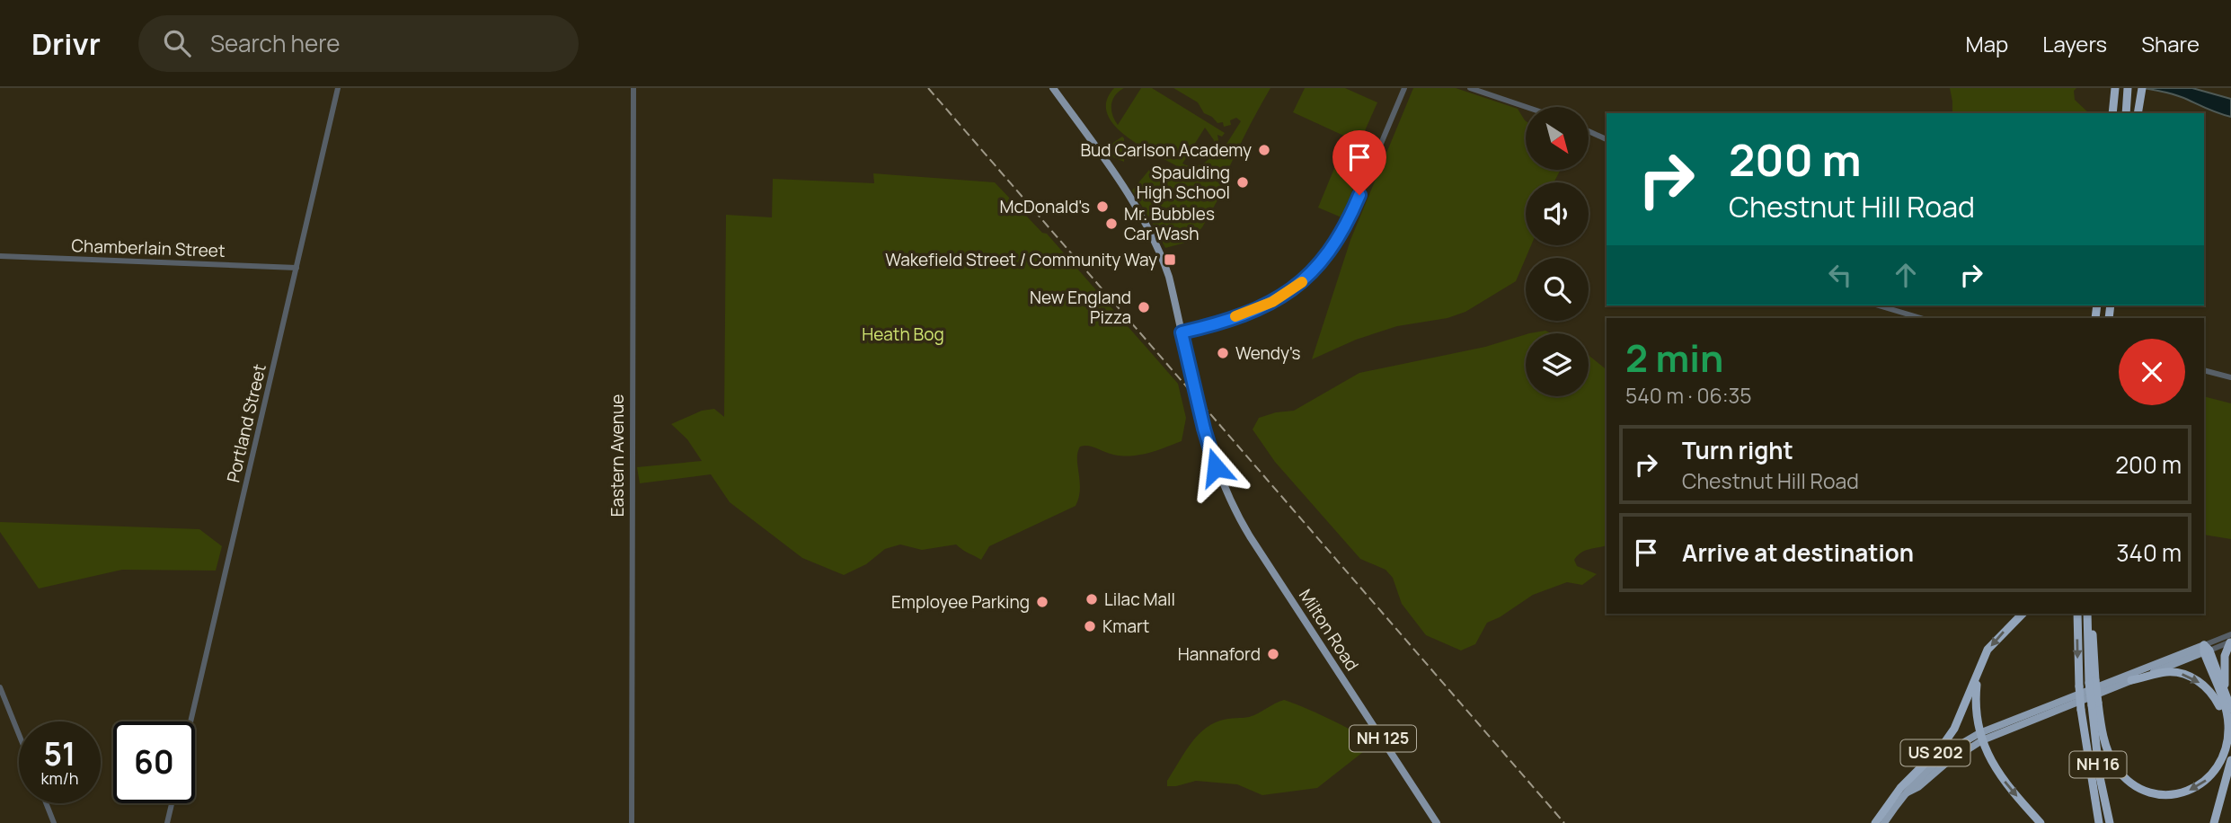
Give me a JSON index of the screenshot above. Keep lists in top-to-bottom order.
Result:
{
  "streets": {
    "highway": ["US 202", "NH 16"],
    "main road": ["Milton Road", "NH 125"],
    "street": ["Chamberlain Street", "Portland Street", "Eastern Avenue"]
  },
  "crossings": [
    ["Chamberlain Street", "Portland Street"],
    ["Milton Road", "NH 125"]
  ],
  "parks": ["Heath Bog"],
  "places": {
    "other": [
      "Bud Carlson Academy",
      "Spaulding High School",
      "McDonald's",
      "Mr. Bubbles Car Wash",
      "New England Pizza",
      "Wendy's",
      "Lilac Mall",
      "Employee Parking",
      "Kmart",
      "Hannaford"
    ],
    "transit": ["Wakefield Street / Community Way"]
  },
  "north": "bottom right",
  "page": {
    "header": "Drivr",
    "search": "Search here",
    "nav": ["Map", "Layers", "Share"],
    "turn": ["200 m", "Chestnut Hill Road"],
    "heading": ["2 min", "540 m · 06:35"],
    "list": [
      {
        "name": "Turn right",
        "note": "Chestnut Hill Road",
        "value": "200 m"
      },
      {
        "name": "Arrive at destination",
        "value": "340 m"
      }
    ],
    "speed": "51 km/h",
    "limit": "60"
  }
}
